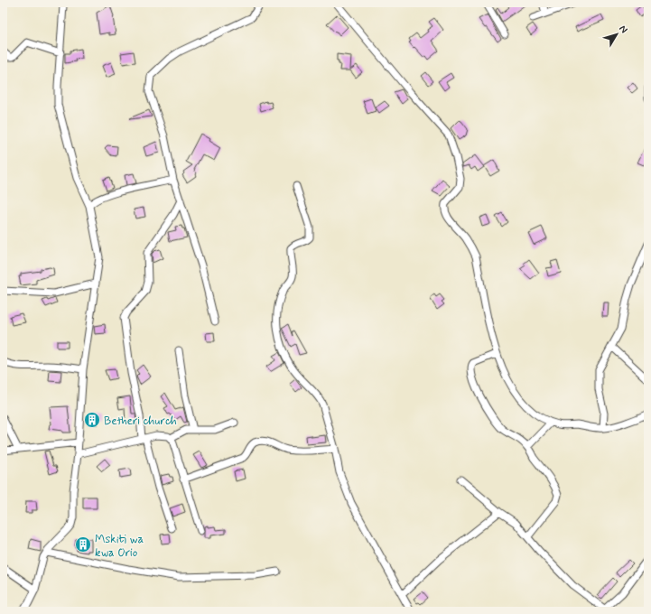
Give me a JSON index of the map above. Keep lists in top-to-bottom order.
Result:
{
  "places": {
    "building": ["Betheri church", "Mskiti wa kwa Orio"]
  },
  "north": "top right"
}
